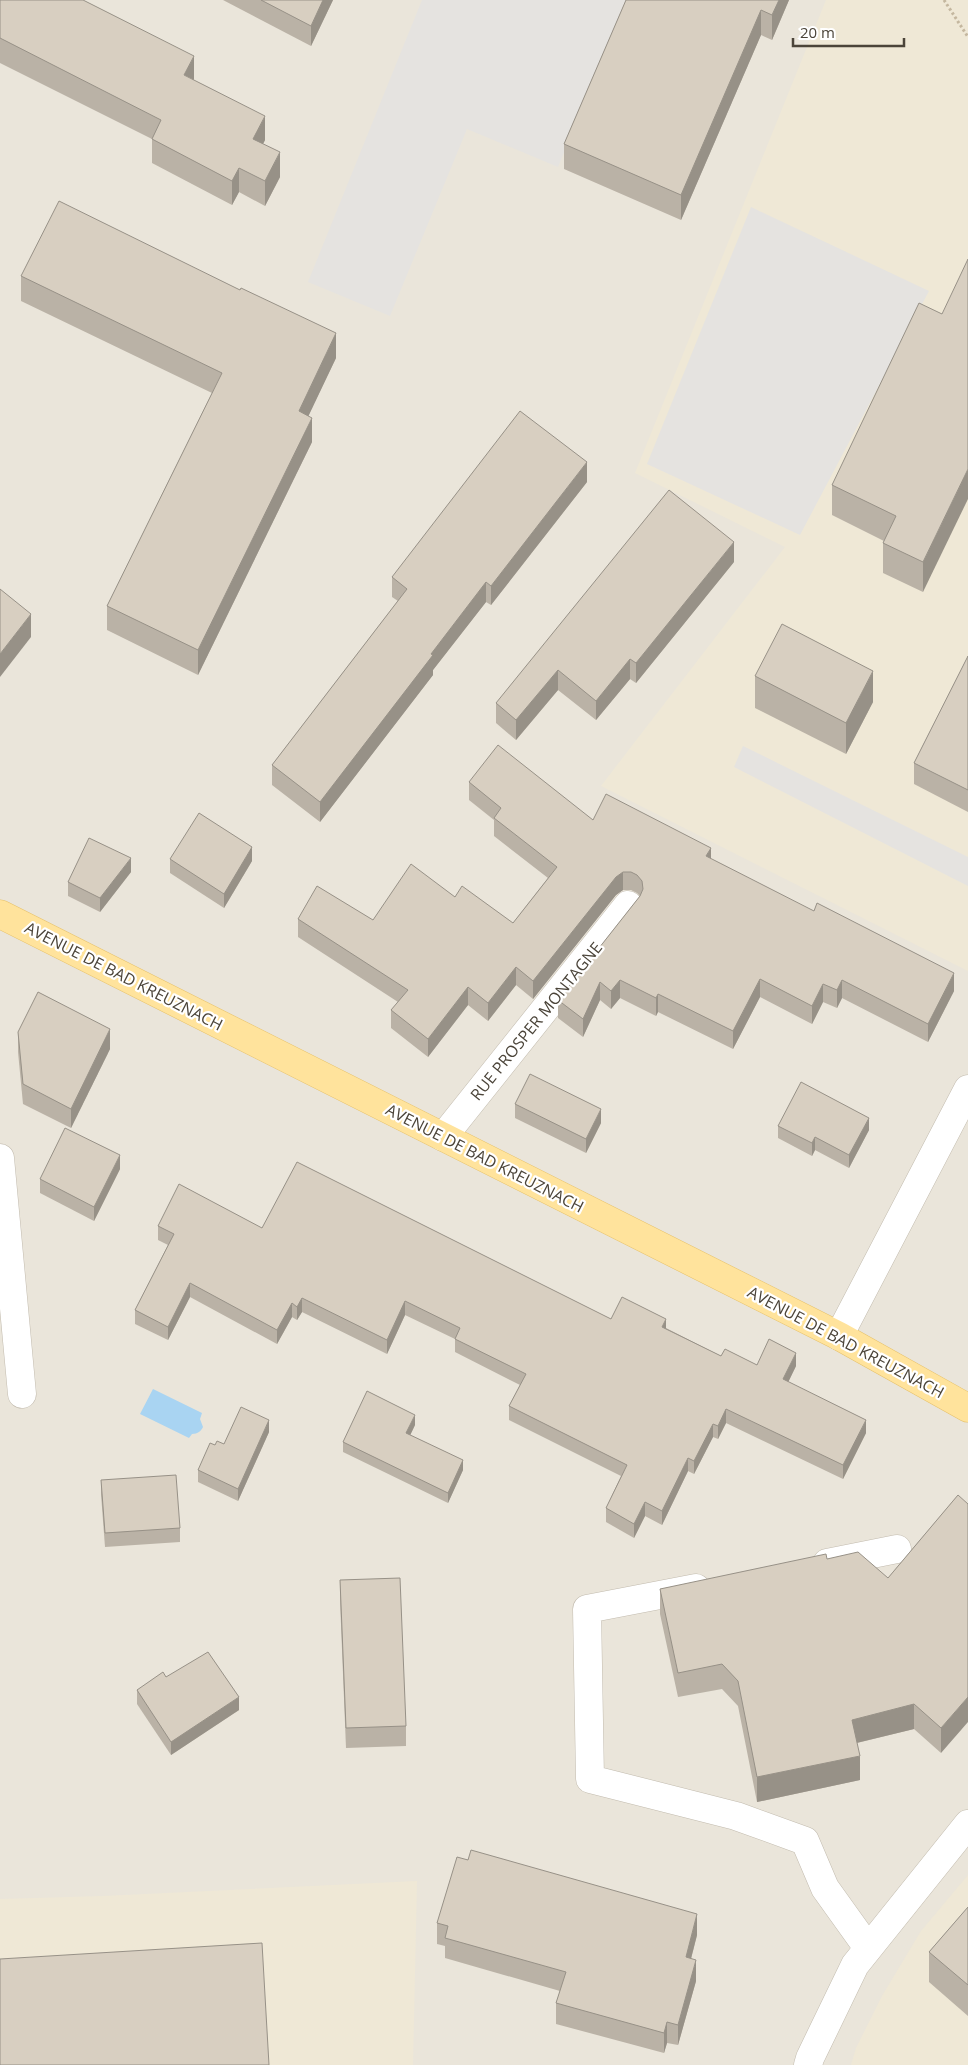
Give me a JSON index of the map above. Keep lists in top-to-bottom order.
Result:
{
  "streets": {
    "main road": ["AVENUE DE BAD KREUZNACH"],
    "street": ["RUE PROSPER MONTAGNE"]
  },
  "crossings": [
    ["AVENUE DE BAD KREUZNACH", "RUE PROSPER MONTAGNE"]
  ],
  "scale_bar": "20 m"
}
